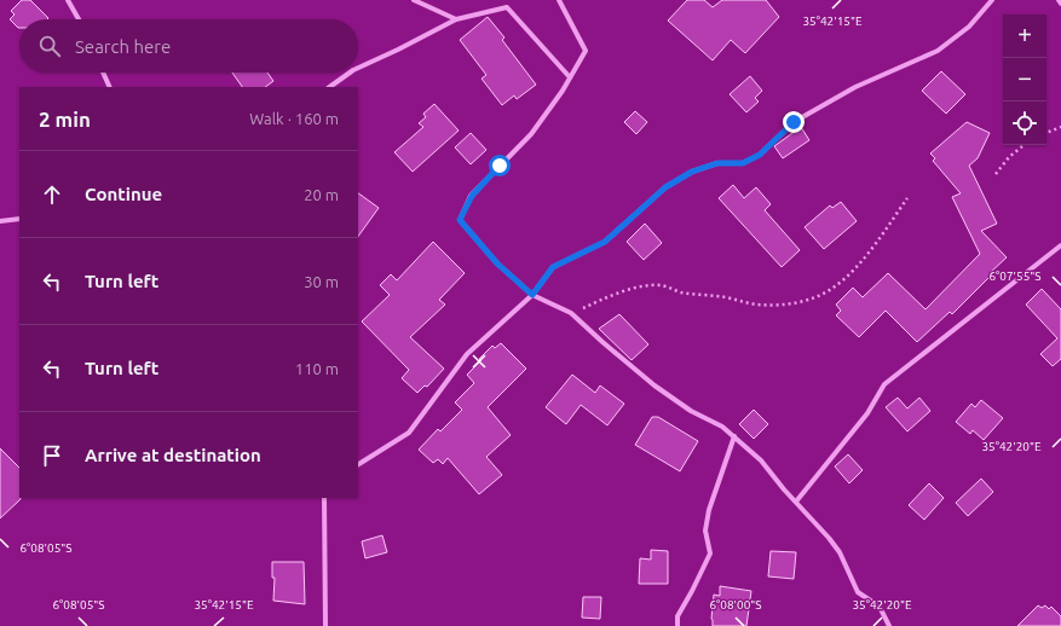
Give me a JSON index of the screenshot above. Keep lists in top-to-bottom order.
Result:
{
  "page": {
    "map_buttons": ["+", "−"],
    "search": "Search here",
    "heading": ["2 min", "Walk · 160 m"],
    "list": [
      ["Continue", "20 m"],
      ["Turn left", "30 m"],
      ["Turn left", "110 m"],
      "Arrive at destination"
    ]
  },
  "coordinates": [
    "35°42'15\"E",
    "6°07'55\"S",
    "35°42'20\"E",
    "6°08'05\"S",
    "6°08'00\"S"
  ]
}
